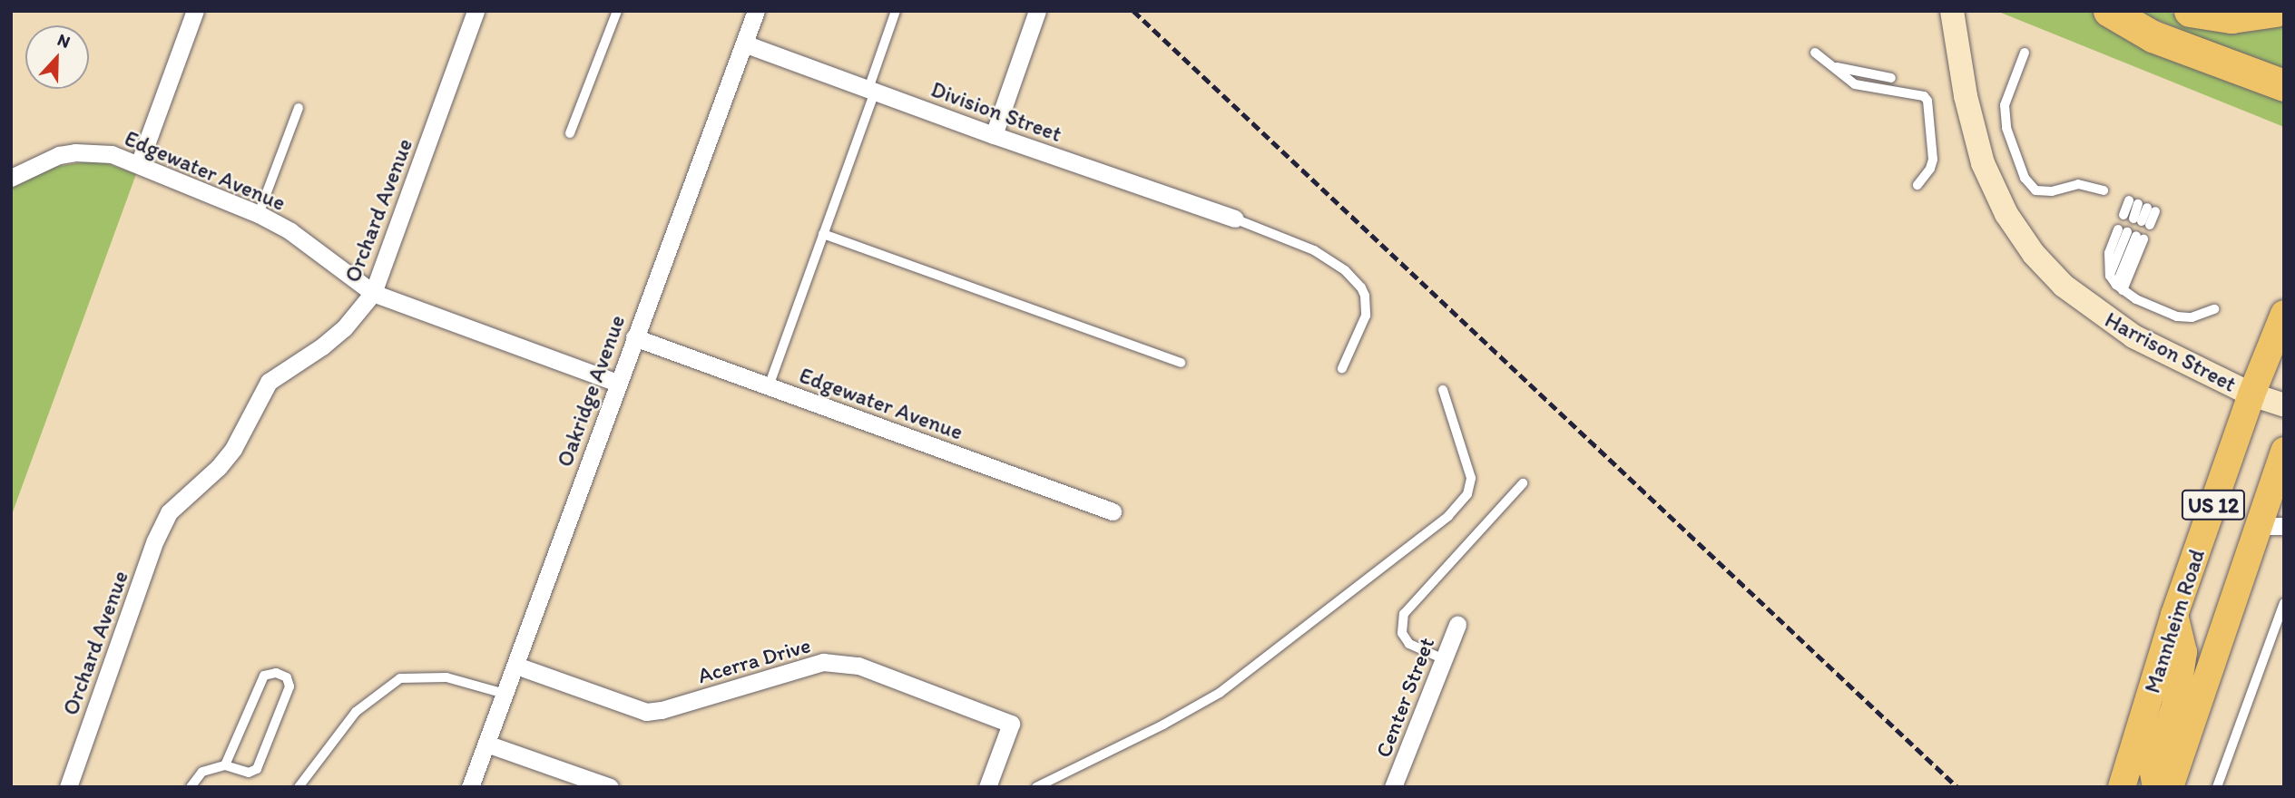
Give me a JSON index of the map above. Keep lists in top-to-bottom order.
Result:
{
  "streets": {
    "main road": ["Harrison Street", "US 12", "Mannheim Road"],
    "street": [
      "Division Street",
      "Edgewater Avenue",
      "Orchard Avenue",
      "Oakridge Avenue",
      "Acerra Drive",
      "Center Street"
    ]
  },
  "crossings": [
    ["Division Street", "Oakridge Avenue"],
    ["Edgewater Avenue", "Orchard Avenue"],
    ["Edgewater Avenue", "Oakridge Avenue"],
    ["Harrison Street", "Mannheim Road"],
    ["Oakridge Avenue", "Acerra Drive"]
  ],
  "north": "top"
}
